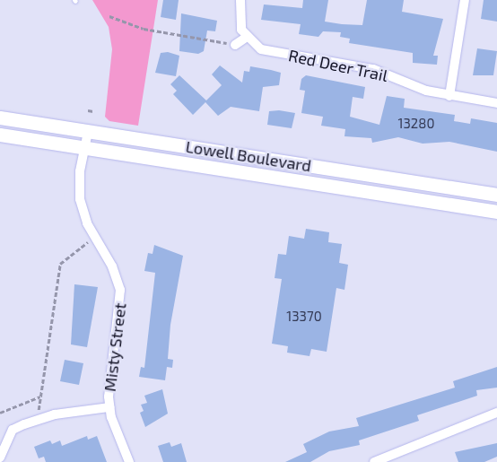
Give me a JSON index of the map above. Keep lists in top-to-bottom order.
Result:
{
  "streets": {
    "main road": ["Lowell Boulevard"],
    "street": ["Red Deer Trail", "Misty Street"]
  },
  "crossings": [
    ["Lowell Boulevard", "Misty Street"]
  ],
  "house_numbers": ["13280", "13370"]
}
